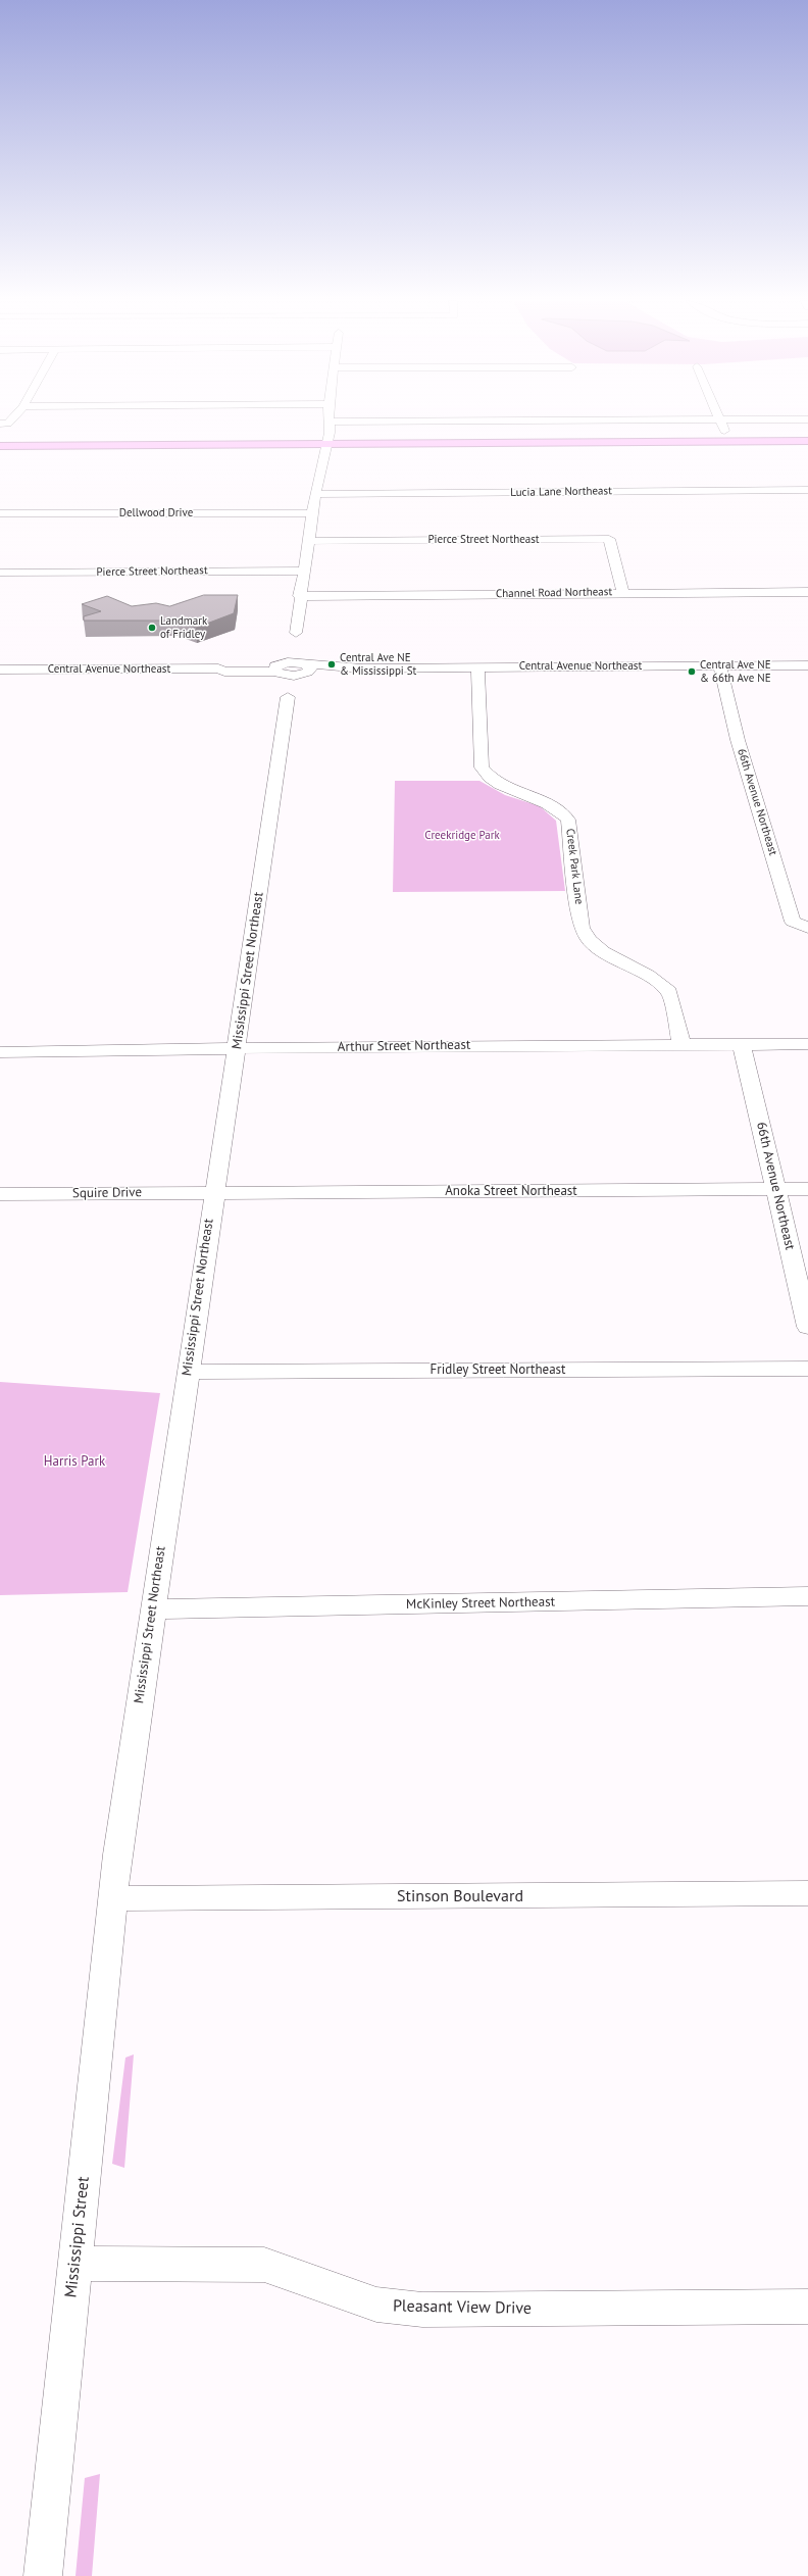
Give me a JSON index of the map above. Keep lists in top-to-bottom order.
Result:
{
  "streets": {
    "street": [
      "Lucia Lane Northeast",
      "Dellwood Drive",
      "Pierce Street Northeast",
      "Channel Road Northeast",
      "Central Avenue Northeast",
      "66th Avenue Northeast",
      "Creek Park Lane",
      "Mississippi Street Northeast",
      "Arthur Street Northeast",
      "Anoka Street Northeast",
      "Squire Drive",
      "Fridley Street Northeast",
      "McKinley Street Northeast",
      "Stinson Boulevard",
      "Mississippi Street",
      "Pleasant View Drive"
    ]
  },
  "crossings": [
    ["Pierce Street Northeast", "Channel Road Northeast"],
    ["Central Avenue Northeast", "66th Avenue Northeast"],
    ["Central Avenue Northeast", "Creek Park Lane"],
    ["Central Avenue Northeast", "Mississippi Street Northeast"],
    ["66th Avenue Northeast", "Arthur Street Northeast"],
    ["66th Avenue Northeast", "Anoka Street Northeast"],
    ["Creek Park Lane", "Arthur Street Northeast"],
    ["Mississippi Street Northeast", "Arthur Street Northeast"],
    ["Mississippi Street Northeast", "Anoka Street Northeast"],
    ["Mississippi Street Northeast", "Squire Drive"],
    ["Mississippi Street Northeast", "Fridley Street Northeast"],
    ["Mississippi Street Northeast", "McKinley Street Northeast"],
    ["Mississippi Street Northeast", "Stinson Boulevard"],
    ["Mississippi Street Northeast", "Mississippi Street"],
    ["Anoka Street Northeast", "Squire Drive"],
    ["Stinson Boulevard", "Mississippi Street"],
    ["Mississippi Street", "Pleasant View Drive"]
  ],
  "parks": ["Creekridge Park", "Harris Park"],
  "places": ["Landmark of Fridley", "Central Ave NE & Mississippi St", "Central Ave NE & 66th Ave NE"]
}
